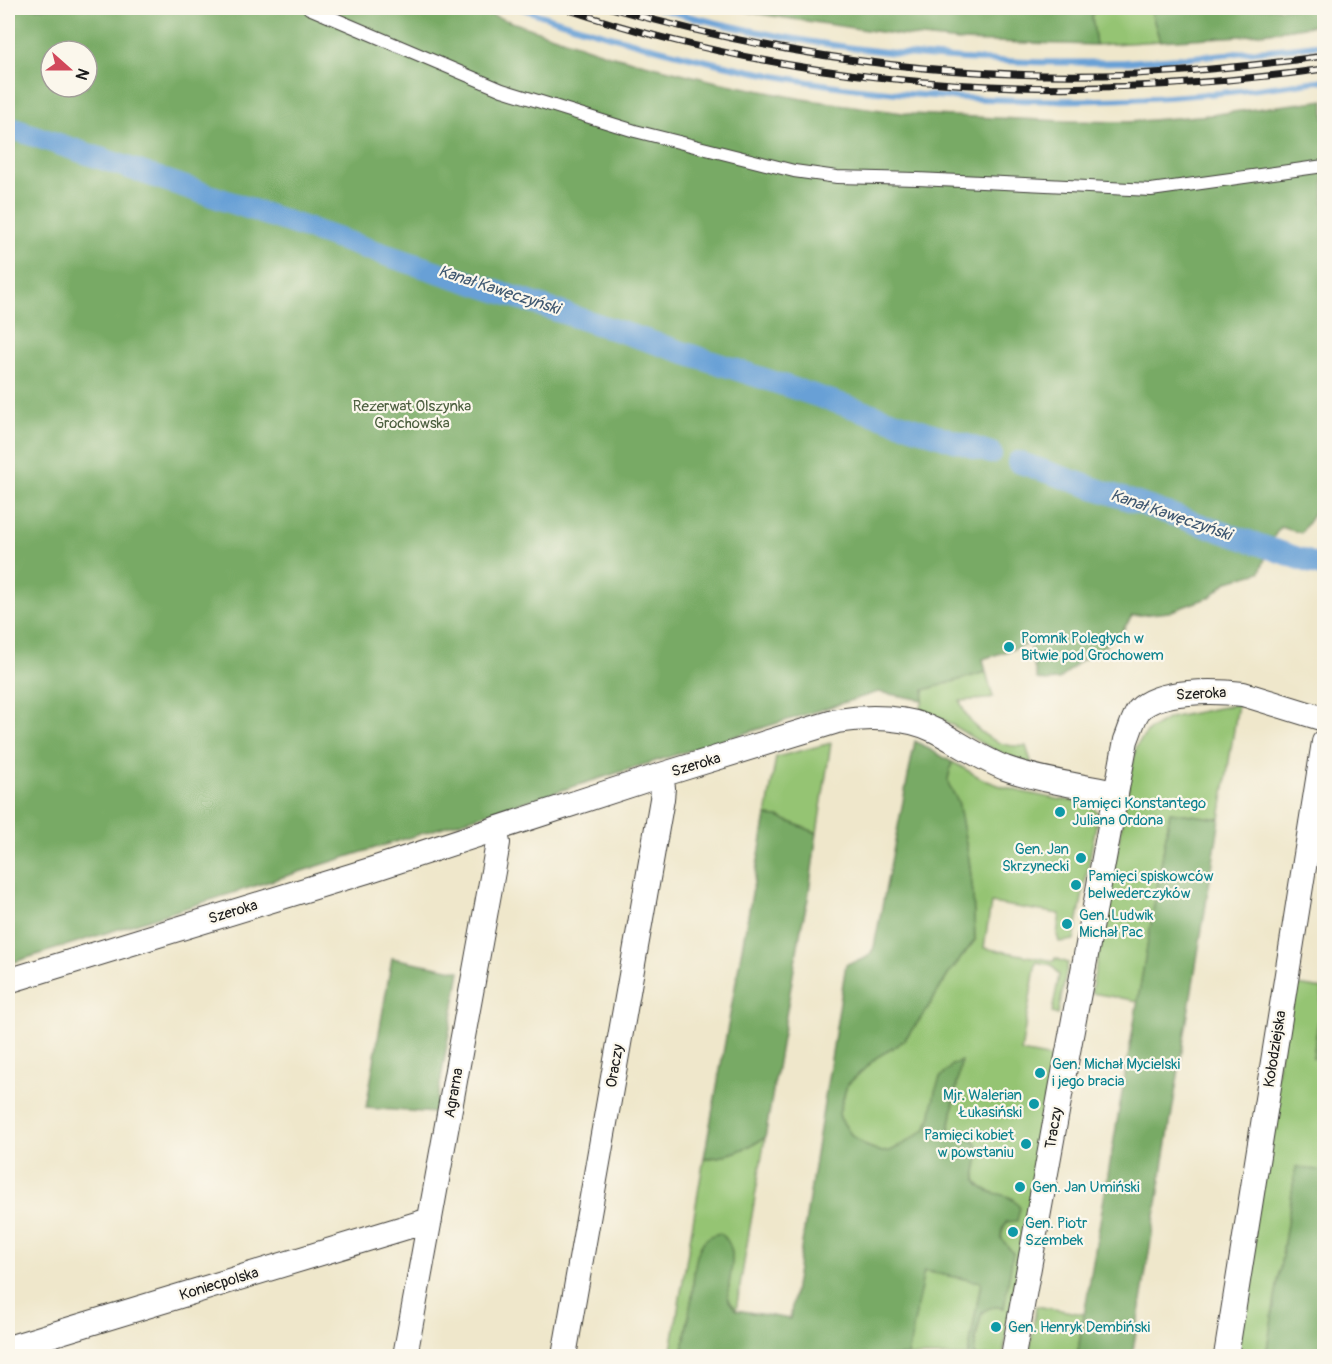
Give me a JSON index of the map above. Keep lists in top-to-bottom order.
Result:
{
  "streets": {
    "street": [
      "Szeroka",
      "Kołodziejska",
      "Oraczy",
      "Agrarna",
      "Traczy",
      "Koniecpolska"
    ]
  },
  "crossings": [
    ["Szeroka", "Oraczy"],
    ["Szeroka", "Agrarna"],
    ["Szeroka", "Traczy"],
    ["Agrarna", "Koniecpolska"]
  ],
  "water": ["Kanał Kawęczyński"],
  "parks": ["Rezerwat Olszynka Grochowska"],
  "places": [
    "Pomnik Poległych w Bitwie pod Grochowem",
    "Pamięci Konstantego Juliana Ordona",
    "Gen. Jan Skrzynecki",
    "Pamięci spiskowców belwederczyków",
    "Gen. Ludwik Michał Pac",
    "Gen. Michał Mycielski i jego bracia",
    "Mjr. Walerian Łukasiński",
    "Pamięci kobiet w powstaniu",
    "Gen. Jan Umiński",
    "Gen. Piotr Szembek",
    "Gen. Henryk Dembiński"
  ],
  "north": "right"
}
